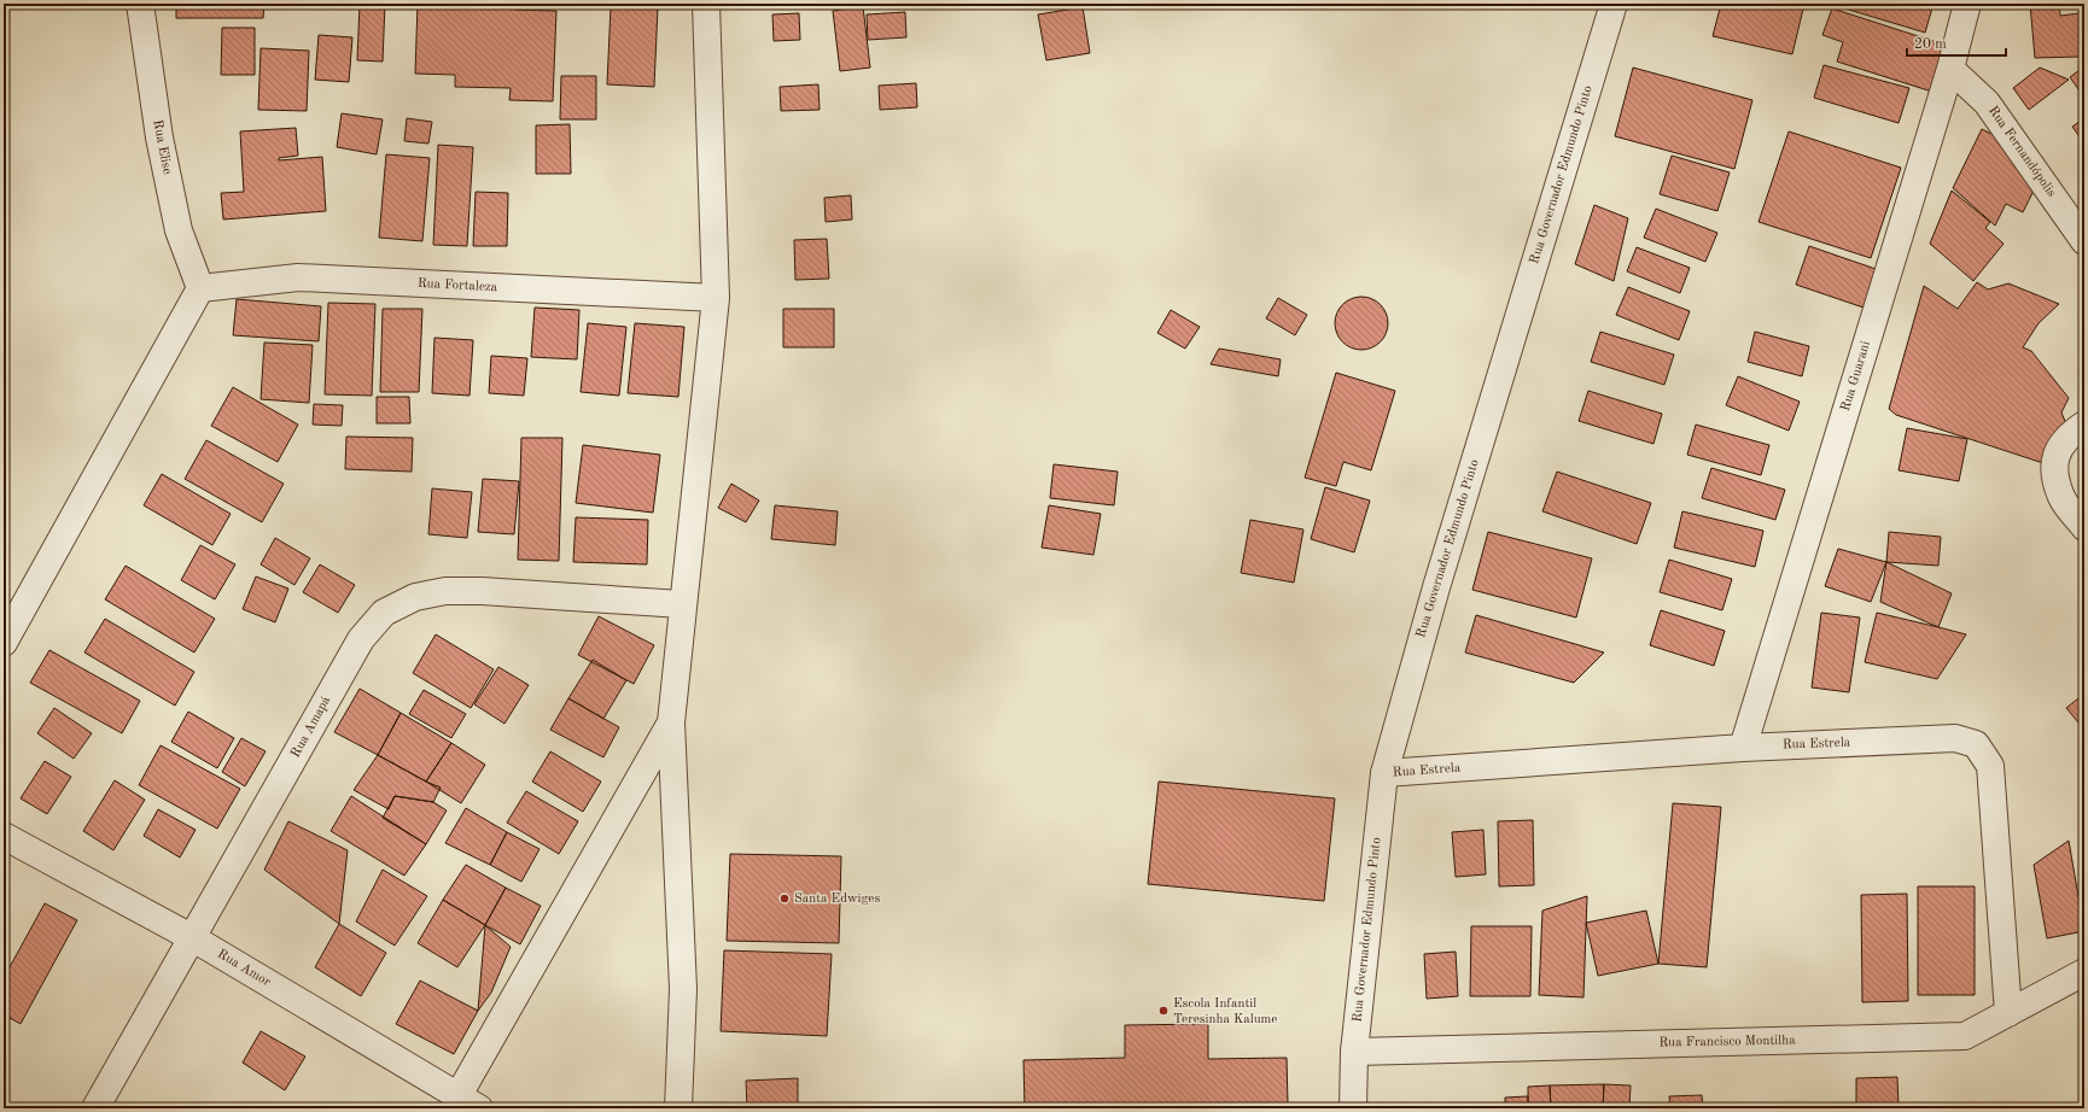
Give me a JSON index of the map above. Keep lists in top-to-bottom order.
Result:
{
  "streets": {
    "street": [
      "Rua Elise",
      "Rua Fernandópolis",
      "Rua Governador Edmundo Pinto",
      "Rua Fortaleza",
      "Rua Guarani",
      "Rua Amapá",
      "Rua Estrela",
      "Rua Amor",
      "Rua Francisco Montilha"
    ]
  },
  "crossings": [
    ["Rua Elise", "Rua Fortaleza"],
    ["Rua Fernandópolis", "Rua Guarani"],
    ["Rua Governador Edmundo Pinto", "Rua Estrela"],
    ["Rua Governador Edmundo Pinto", "Rua Francisco Montilha"],
    ["Rua Guarani", "Rua Estrela"],
    ["Rua Amapá", "Rua Amor"],
    ["Rua Estrela", "Rua Francisco Montilha"]
  ],
  "places": ["Santa Edwiges", "Escola Infantil Teresinha Kalume"],
  "scale_bar": "20 m"
}
